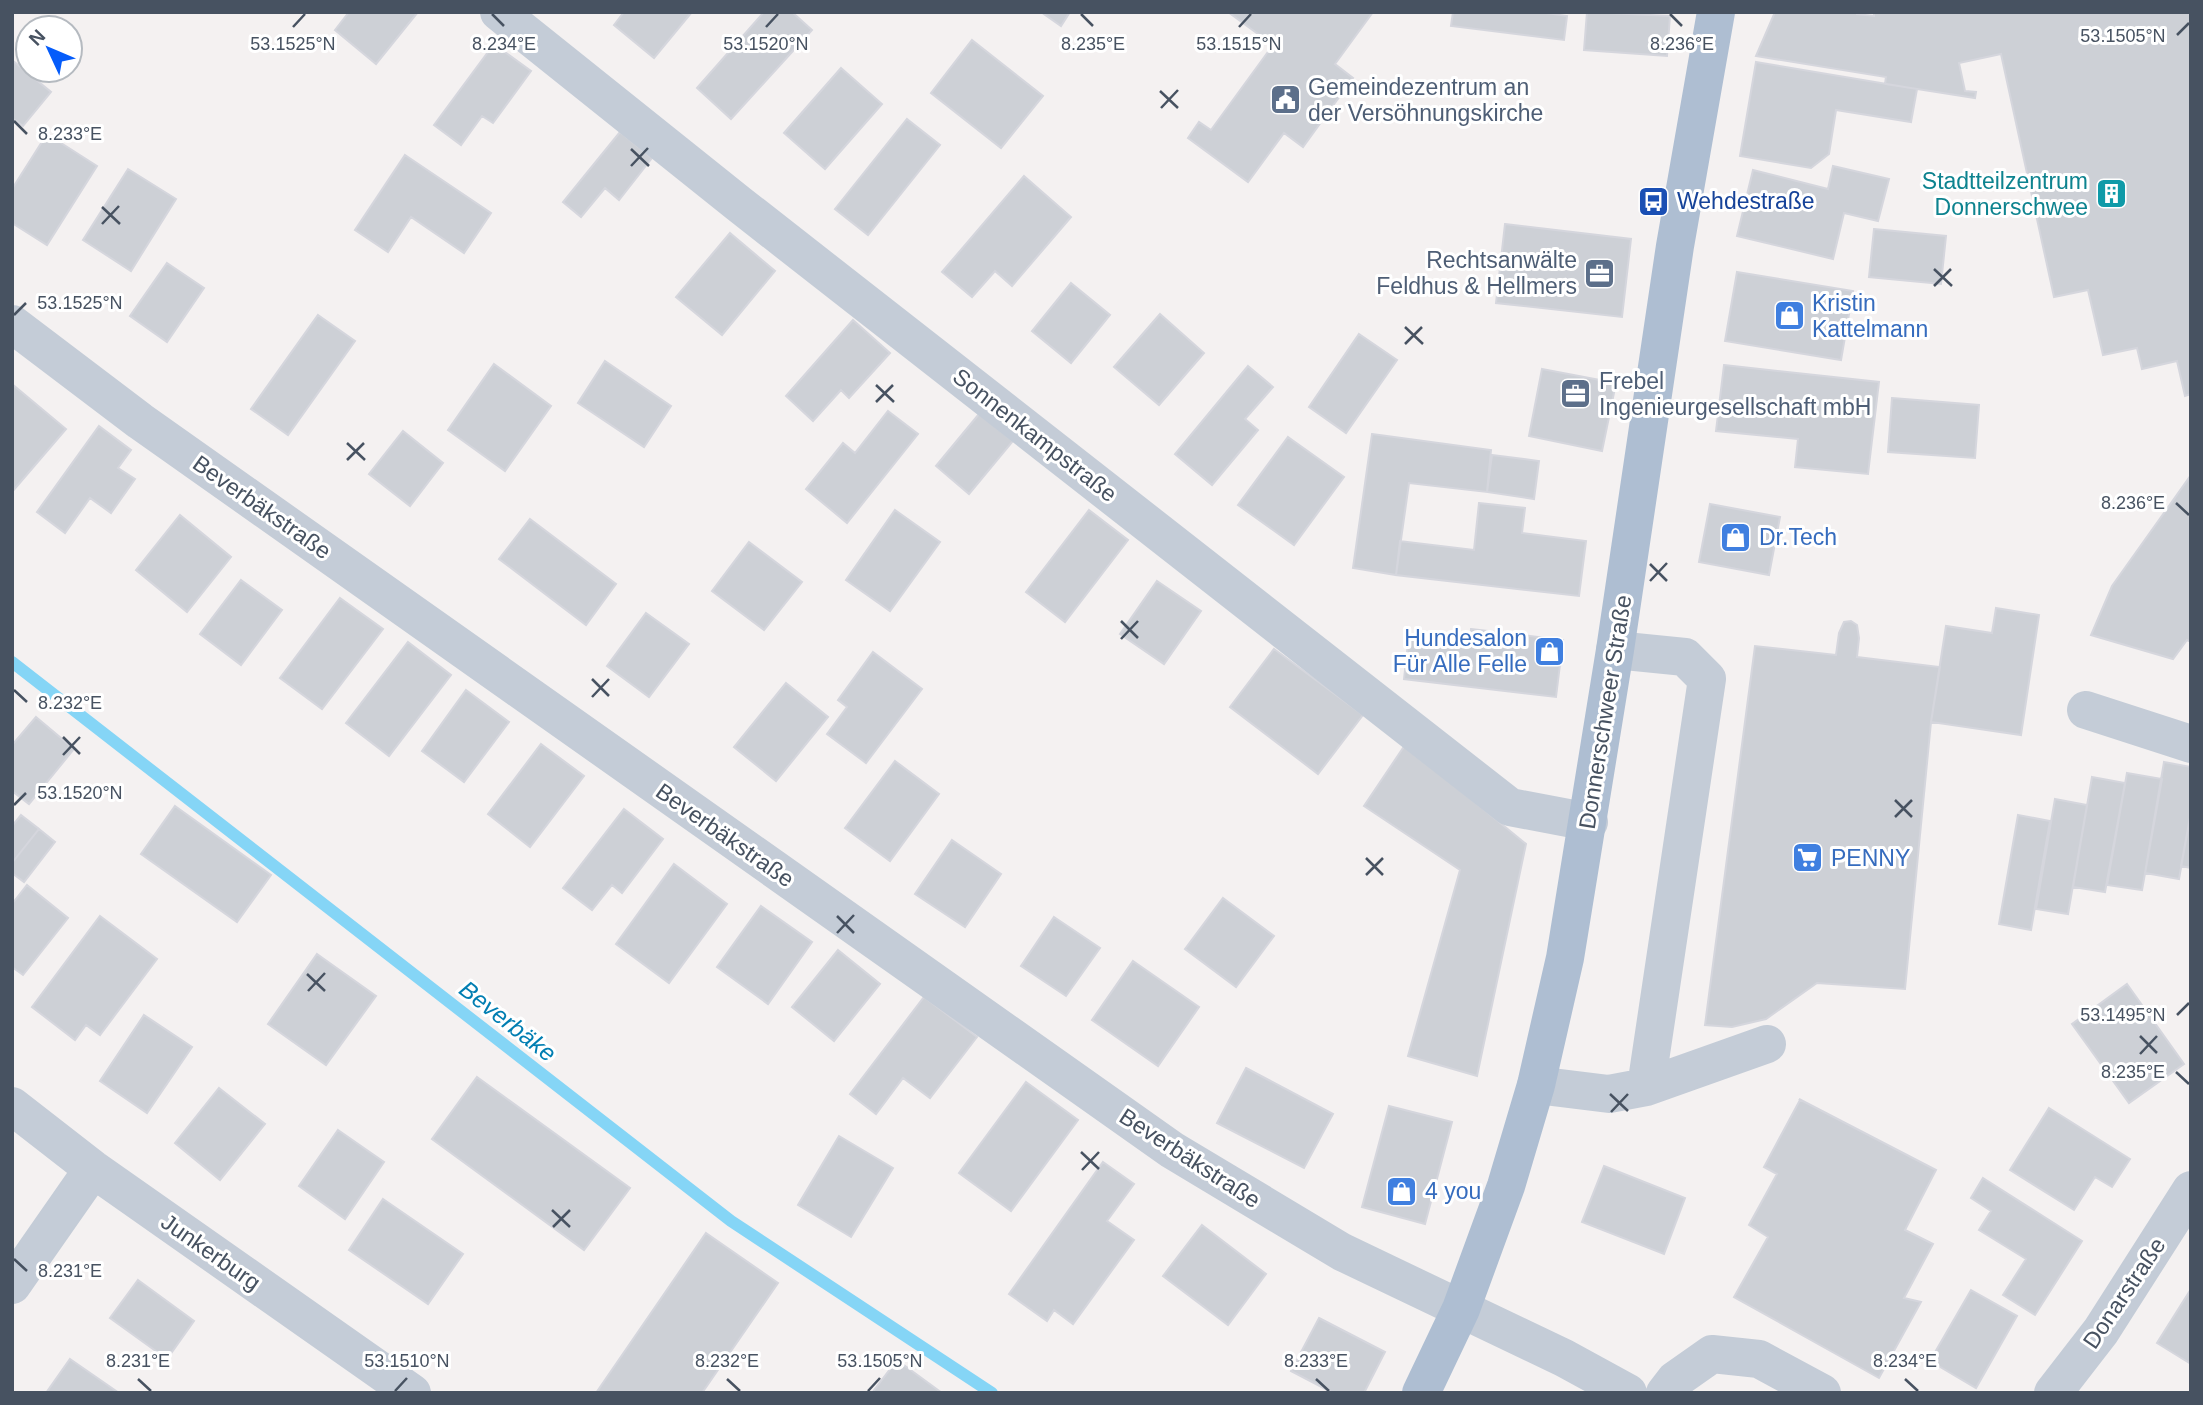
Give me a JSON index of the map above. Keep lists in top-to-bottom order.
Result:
{
  "streets": {
    "main road": ["Donnerschweer Straße"],
    "street": [
      "Sonnenkampstraße",
      "Beverbäkstraße",
      "Junkerburg",
      "Donarstraße"
    ]
  },
  "crossings": [
    ["Sonnenkampstraße", "Donnerschweer Straße"],
    ["Beverbäkstraße", "Donnerschweer Straße"]
  ],
  "water": ["Beverbäke"],
  "places": {
    "public building": ["Gemeindezentrum an der Versöhnungskirche"],
    "building": ["Stadtteilzentrum Donnerschwee"],
    "bus stop": ["Wehdestraße"],
    "office": ["Rechtsanwälte Feldhus & Hellmers", "Frebel Ingenieurgesellschaft mbH"],
    "shop": [
      "Kristin Kattelmann",
      "Dr.Tech",
      "Hundesalon Für Alle Felle",
      "4 you"
    ],
    "supermarket": ["PENNY"]
  },
  "north": "top left",
  "coordinates": [
    "53.1505°N",
    "8.234°E",
    "8.235°E",
    "8.236°E",
    "53.1525°N",
    "53.1520°N",
    "53.1515°N",
    "8.233°E",
    "8.232°E",
    "53.1495°N",
    "8.231°E",
    "53.1510°N"
  ]
}
